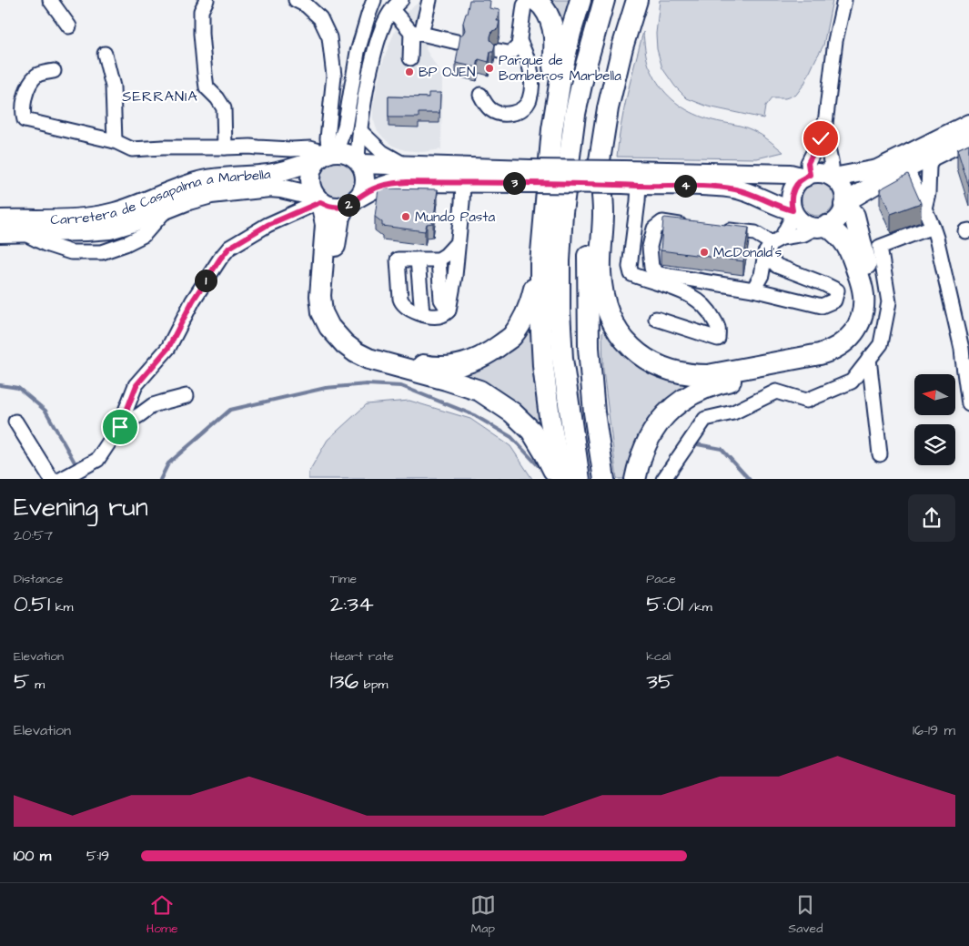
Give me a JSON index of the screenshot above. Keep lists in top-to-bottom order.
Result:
{
  "streets": {
    "main road": ["Carretera de Casapalma a Marbella"]
  },
  "districts": ["SERRANIA"],
  "places": [
    "Parque de Bomberos Marbella",
    "BP OJEN",
    "Mundo Pasta",
    "McDonald's"
  ],
  "north": "left",
  "page": {
    "pins": [
      "3",
      "4",
      "2",
      "1"
    ],
    "heading": ["Evening run", "20:57"],
    "stats": [
      ["Distance", "0.51 km"],
      ["Time", "2:34"],
      ["Pace", "5:01 /km"],
      ["Elevation", "5 m"],
      ["Heart rate", "136 bpm"],
      ["kcal", "35"]
    ],
    "chart": ["Elevation", "16–19 m"],
    "list": [
      {
        "name": "100 m",
        "note": "5:19"
      }
    ],
    "tabs": ["Home", "Map", "Saved"]
  }
}
